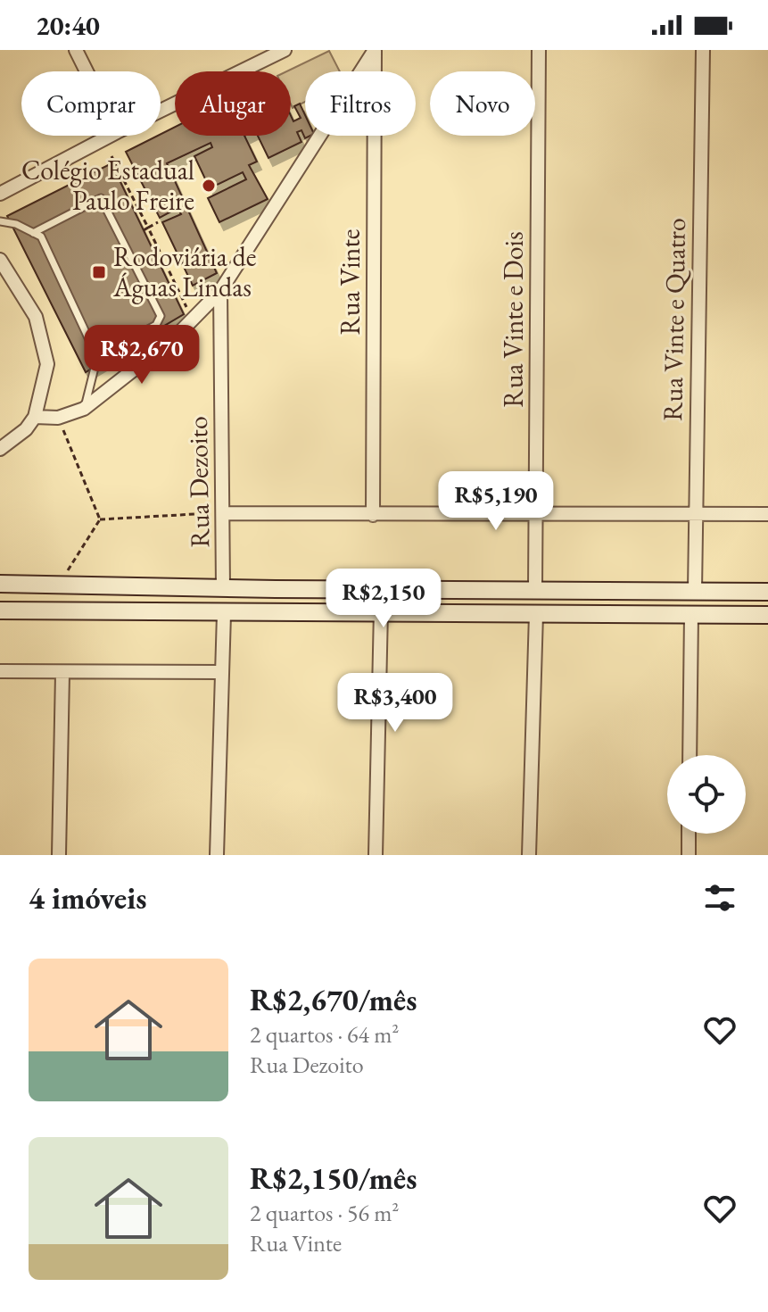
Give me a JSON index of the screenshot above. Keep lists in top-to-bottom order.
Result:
{
  "streets": {
    "street": [
      "Rua Vinte",
      "Rua Vinte e Dois",
      "Rua Vinte e Quatro",
      "Rua Dezoito"
    ]
  },
  "places": {
    "other": ["Colégio Estadual Paulo Freire"],
    "transit": ["Rodoviária de Águas Lindas"]
  },
  "page": {
    "status": "20:40",
    "chip": [
      "Comprar",
      "Alugar",
      "Filtros",
      "Novo"
    ],
    "price": [
      "R$2,670",
      "R$5,190",
      "R$2,150",
      "R$3,400"
    ],
    "heading": "4 imóveis",
    "list": [
      {
        "name": "R$2,670/mês",
        "note": "2 quartos · 64 m² · Rua Dezoito"
      },
      {
        "name": "R$2,150/mês",
        "note": "2 quartos · 56 m² · Rua Vinte"
      }
    ]
  }
}
